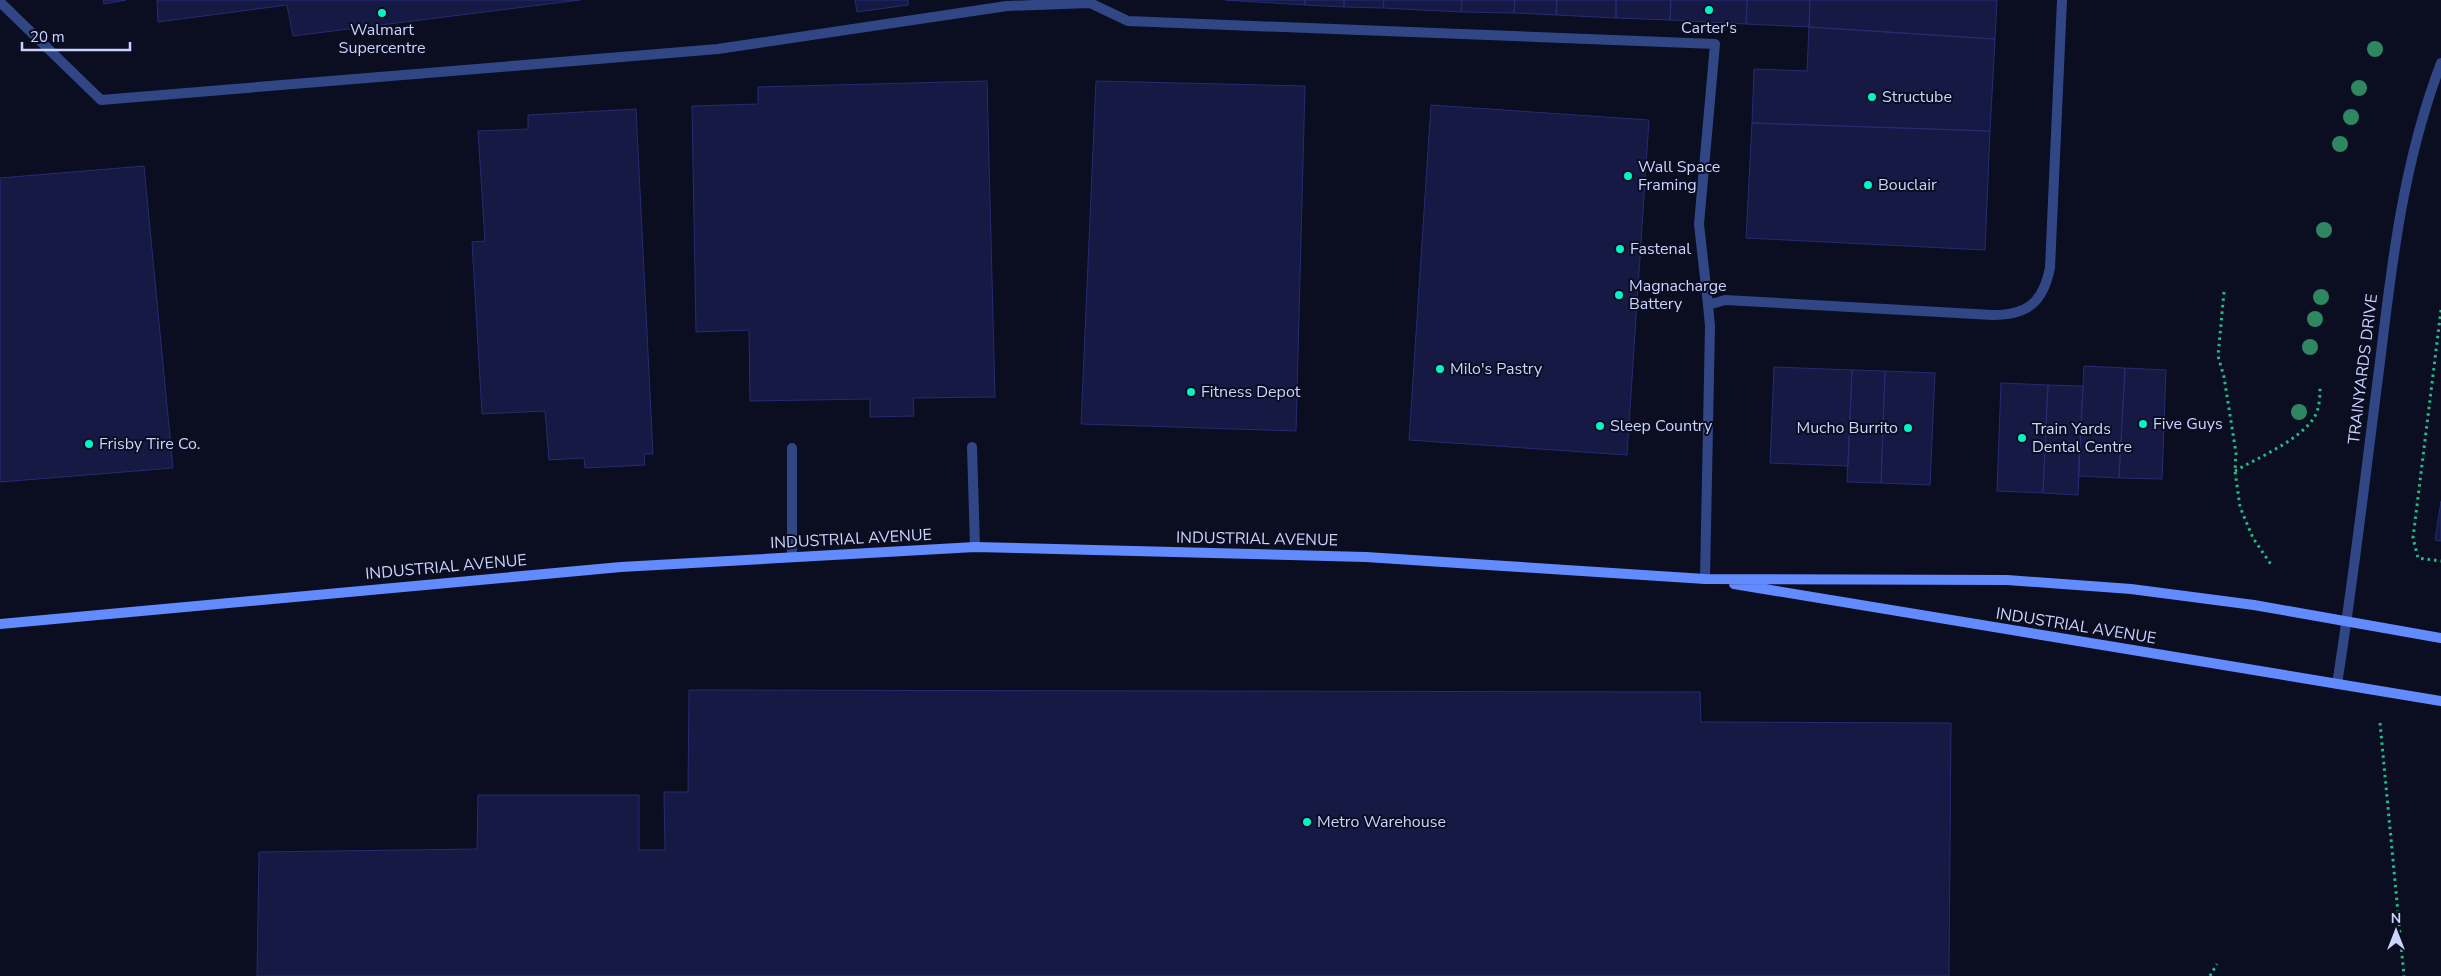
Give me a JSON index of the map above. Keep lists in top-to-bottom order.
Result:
{
  "streets": {
    "main road": ["INDUSTRIAL AVENUE"],
    "street": ["TRAINYARDS DRIVE"]
  },
  "crossings": [
    ["TRAINYARDS DRIVE", "INDUSTRIAL AVENUE"]
  ],
  "places": [
    "Carter's",
    "Walmart Supercentre",
    "Structube",
    "Wall Space Framing",
    "Bouclair",
    "Fastenal",
    "Magnacharge Battery",
    "Milo's Pastry",
    "Fitness Depot",
    "Five Guys",
    "Sleep Country",
    "Mucho Burrito",
    "Train Yards Dental Centre",
    "Frisby Tire Co.",
    "Metro Warehouse"
  ],
  "scale_bar": "20 m",
  "north": "top"
}
